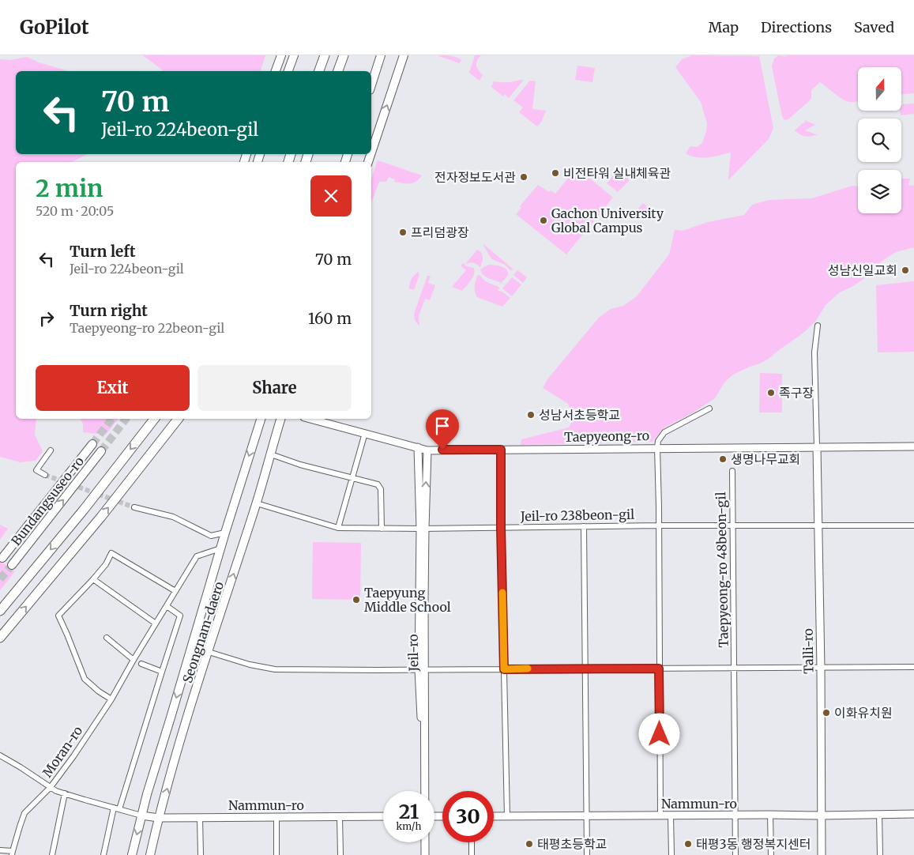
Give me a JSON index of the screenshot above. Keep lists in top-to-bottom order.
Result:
{
  "streets": {
    "main road": [
      "Taepyeong-ro",
      "Bundangsuseo-ro",
      "Seongnam-daero",
      "Talli-ro",
      "Jeil-ro",
      "Nammun-ro"
    ],
    "street": ["Jeil-ro 238beon-gil", "Taepyeong-ro 48beon-gil", "Moran-ro"]
  },
  "crossings": [
    ["Taepyeong-ro", "Talli-ro"],
    ["Taepyeong-ro", "Jeil-ro"],
    ["Jeil-ro 238beon-gil", "Taepyeong-ro 48beon-gil"],
    ["Jeil-ro 238beon-gil", "Seongnam-daero"],
    ["Jeil-ro 238beon-gil", "Talli-ro"],
    ["Jeil-ro 238beon-gil", "Jeil-ro"],
    ["Taepyeong-ro 48beon-gil", "Nammun-ro"],
    ["Seongnam-daero", "Moran-ro"],
    ["Seongnam-daero", "Nammun-ro"],
    ["Talli-ro", "Nammun-ro"]
  ],
  "places": [
    "비전타워 실내체육관",
    "전자정보도서관",
    "Gachon University Global Campus",
    "프리덤광장",
    "성남신일교회",
    "족구장",
    "성남서초등학교",
    "생명나무교회",
    "Taepyung Middle School",
    "이화유치원",
    "태평초등학교",
    "태평3동 행정복지센터"
  ],
  "north": "top",
  "page": {
    "header": "GoPilot",
    "nav": ["Map", "Directions", "Saved"],
    "turn": ["70 m", "Jeil-ro 224beon-gil"],
    "heading": ["2 min", "520 m · 20:05"],
    "list": [
      {
        "name": "Turn left",
        "note": "Jeil-ro 224beon-gil",
        "value": "70 m"
      },
      {
        "name": "Turn right",
        "note": "Taepyeong-ro 22beon-gil",
        "value": "160 m"
      }
    ],
    "buttons": ["Exit", "Share"],
    "speed": "21 km/h",
    "limit": "30"
  }
}
